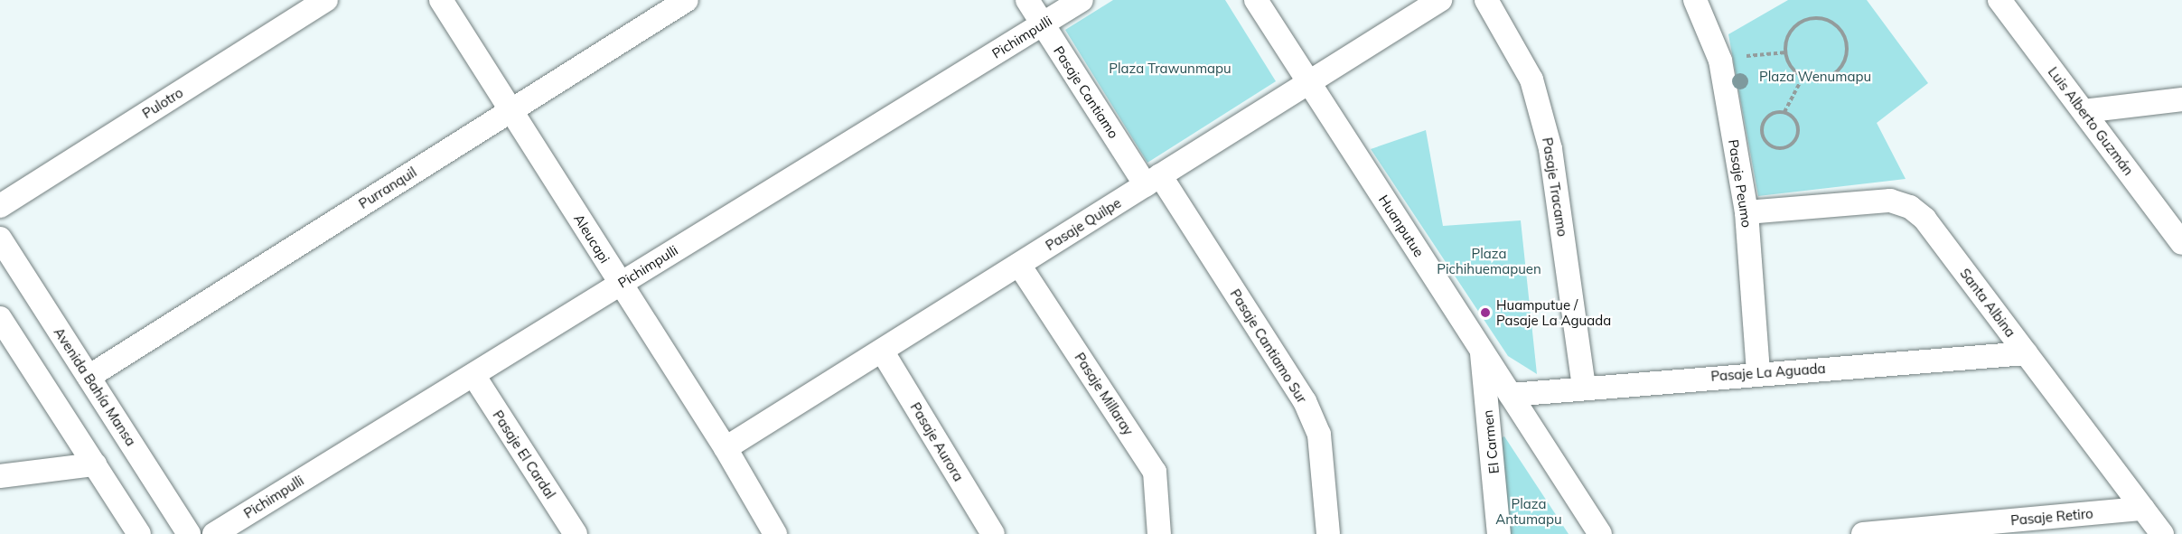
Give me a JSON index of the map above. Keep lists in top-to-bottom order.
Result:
{
  "streets": {
    "street": [
      "Pichimpulli",
      "Pasaje Cantiamo",
      "Pulotro",
      "Luis Alberto Guzmán",
      "Pasaje Peumo",
      "Pasaje Tracamo",
      "Purranquil",
      "Pasaje Quilpe",
      "Huanputue",
      "Aleucapi",
      "Santa Albina",
      "Pasaje Cantiamo Sur",
      "Pasaje La Aguada",
      "Avenida Bahía Mansa",
      "Pasaje Millaray",
      "Pasaje Aurora",
      "El Carmen",
      "Pasaje El Cardal",
      "Pasaje Retiro"
    ]
  },
  "crossings": [
    ["Pichimpulli", "Pasaje Cantiamo"],
    ["Pichimpulli", "Aleucapi"],
    ["Pichimpulli", "Pasaje El Cardal"],
    ["Pasaje Cantiamo", "Pasaje Quilpe"],
    ["Pasaje Cantiamo", "Pasaje Cantiamo Sur"],
    ["Pasaje Peumo", "Santa Albina"],
    ["Pasaje Peumo", "Pasaje La Aguada"],
    ["Pasaje Tracamo", "Pasaje La Aguada"],
    ["Purranquil", "Aleucapi"],
    ["Purranquil", "Avenida Bahía Mansa"],
    ["Pasaje Quilpe", "Huanputue"],
    ["Pasaje Quilpe", "Aleucapi"],
    ["Pasaje Quilpe", "Pasaje Cantiamo Sur"],
    ["Pasaje Quilpe", "Pasaje Millaray"],
    ["Pasaje Quilpe", "Pasaje Aurora"],
    ["Huanputue", "Pasaje La Aguada"],
    ["Huanputue", "El Carmen"],
    ["Santa Albina", "Pasaje La Aguada"],
    ["Santa Albina", "Pasaje Retiro"]
  ],
  "parks": [
    "Plaza Trawunmapu",
    "Plaza Wenumapu",
    "Plaza Pichihuemapuen",
    "Plaza Antumapu"
  ],
  "places": ["Huamputue / Pasaje La Aguada"]
}
